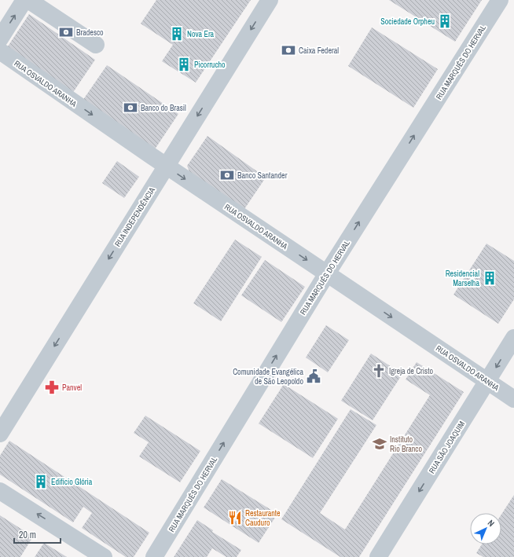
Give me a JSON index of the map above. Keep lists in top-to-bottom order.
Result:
{
  "streets": {
    "street": [
      "RUA MARQUÊS DO HERVAL",
      "RUA OSVALDO ARANHA",
      "RUA INDEPENDÊNCIA",
      "RUA SÃO JOAQUIM"
    ]
  },
  "crossings": [
    ["RUA MARQUÊS DO HERVAL", "RUA OSVALDO ARANHA"],
    ["RUA OSVALDO ARANHA", "RUA INDEPENDÊNCIA"],
    ["RUA OSVALDO ARANHA", "RUA SÃO JOAQUIM"]
  ],
  "one_way": [
    "RUA MARQUÊS DO HERVAL",
    "RUA OSVALDO ARANHA",
    "RUA INDEPENDÊNCIA",
    "RUA SÃO JOAQUIM"
  ],
  "places": {
    "building": [
      "Sociedade Orpheu",
      "Nova Era",
      "Picorrucho",
      "Residencial Marselha",
      "Edifício Glória"
    ],
    "bank": [
      "Bradesco",
      "Caixa Federal",
      "Banco do Brasil",
      "Banco Santander"
    ],
    "church": ["Igreja de Cristo"],
    "public building": ["Comunidade Evangélica de São Leopoldo"],
    "pharmacy": ["Panvel"],
    "school or university": ["Instituto Rio Branco"],
    "restaurant": ["Restaurante Cauduro"]
  },
  "scale_bar": "20 m",
  "north": "top right"
}
